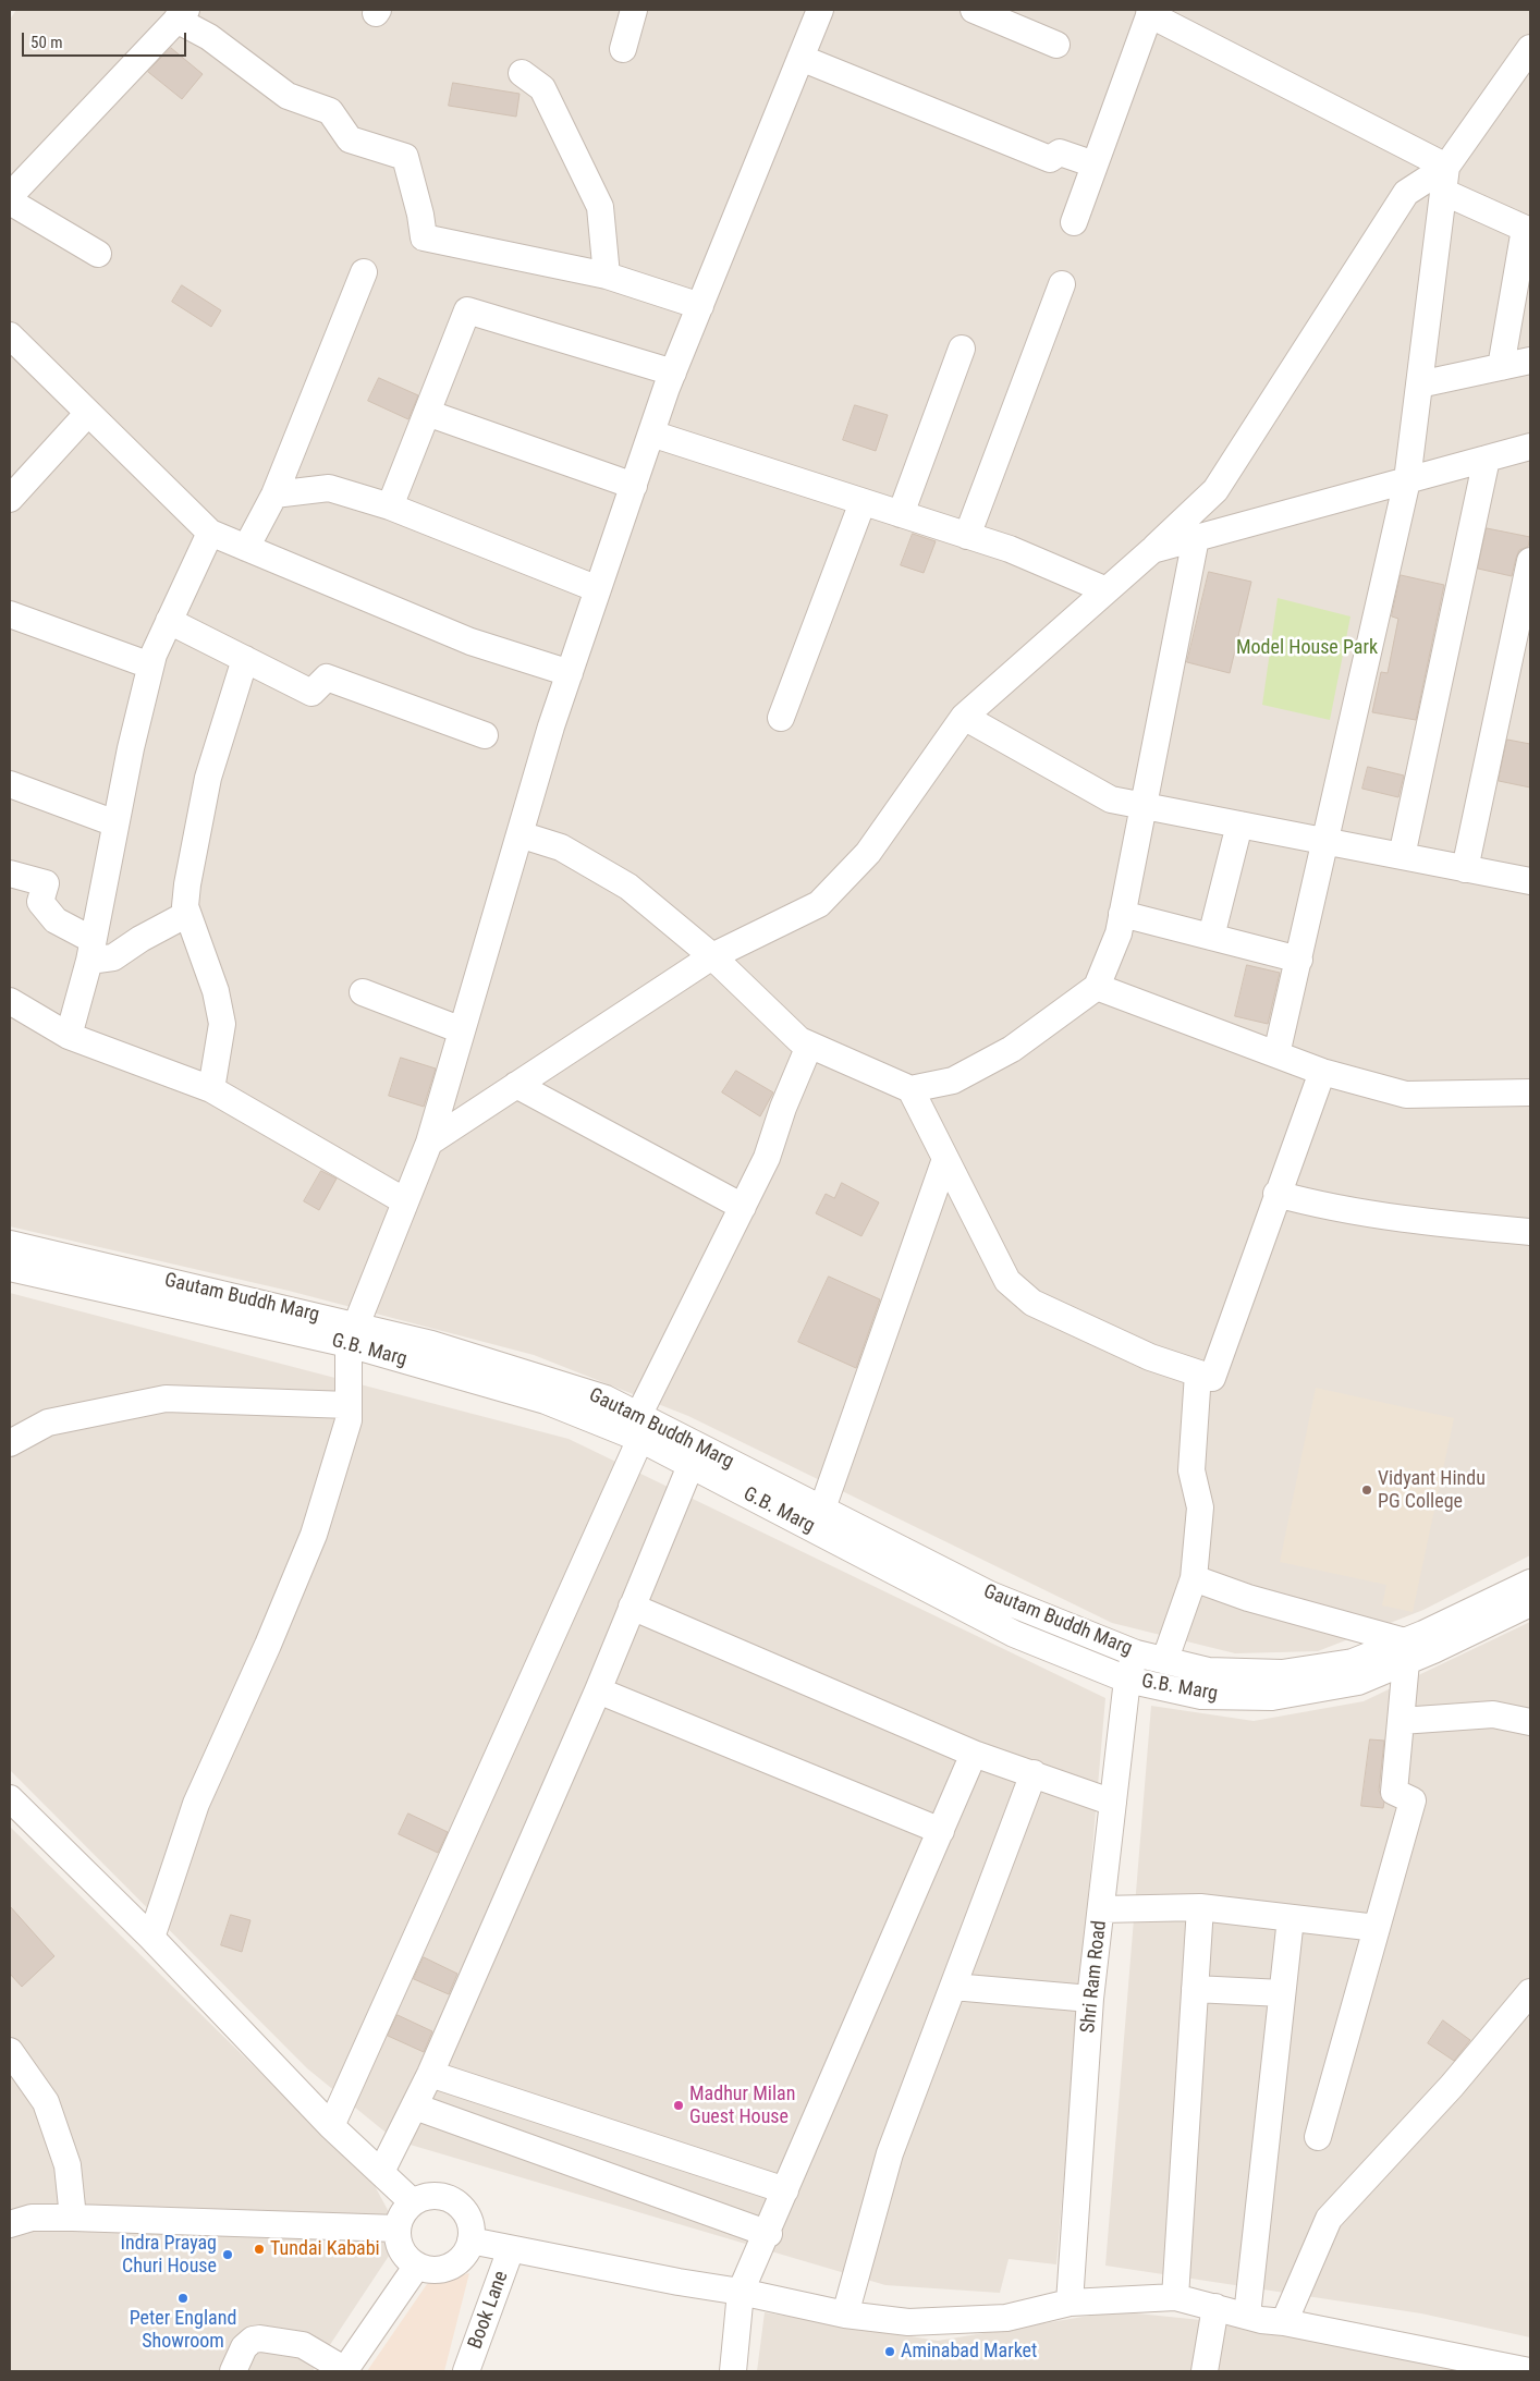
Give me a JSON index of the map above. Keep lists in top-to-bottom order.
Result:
{
  "streets": {
    "street": [
      "Gautam Buddh Marg",
      "G.B. Marg",
      "Shri Ram Road",
      "Book Lane"
    ]
  },
  "crossings": [
    ["Gautam Buddh Marg", "G.B. Marg"],
    ["Gautam Buddh Marg", "Shri Ram Road"],
    ["G.B. Marg", "Shri Ram Road"]
  ],
  "parks": ["Model House Park"],
  "places": [
    "Vidyant Hindu PG College",
    "Madhur Milan Guest House",
    "Tundai Kababi",
    "Indra Prayag Churi House",
    "Peter England Showroom",
    "Aminabad Market"
  ],
  "scale_bar": "50 m"
}
